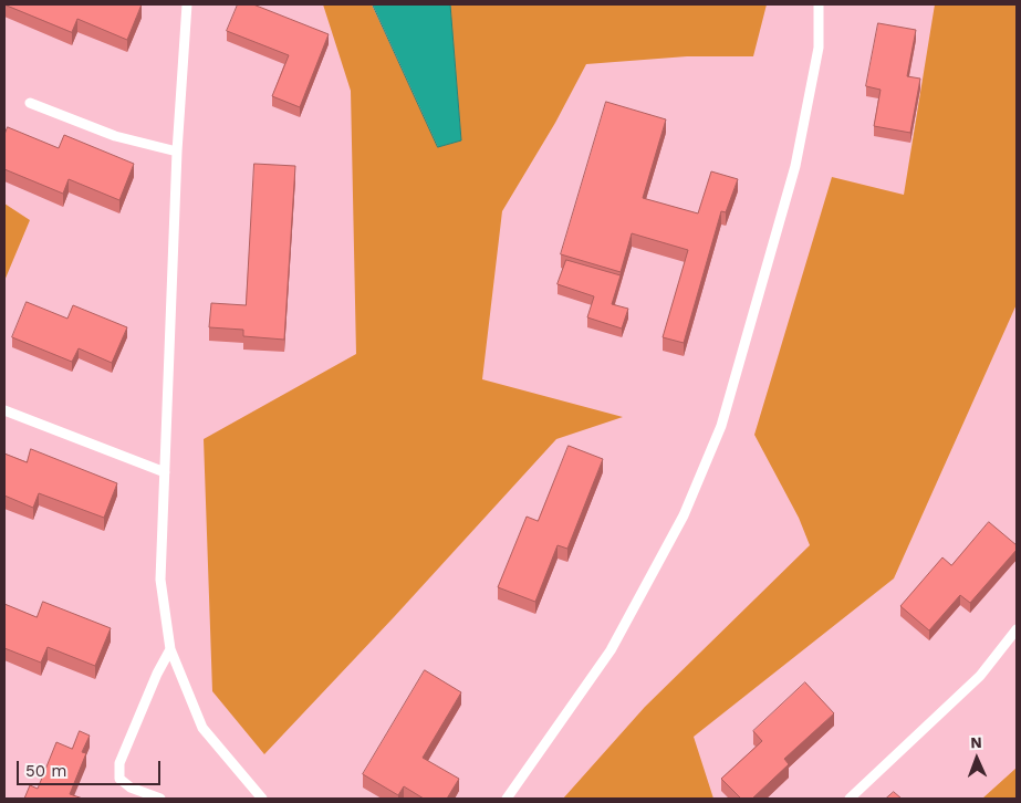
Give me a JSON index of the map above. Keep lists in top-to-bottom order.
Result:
{
  "scale_bar": "50 m",
  "north": "top"
}
